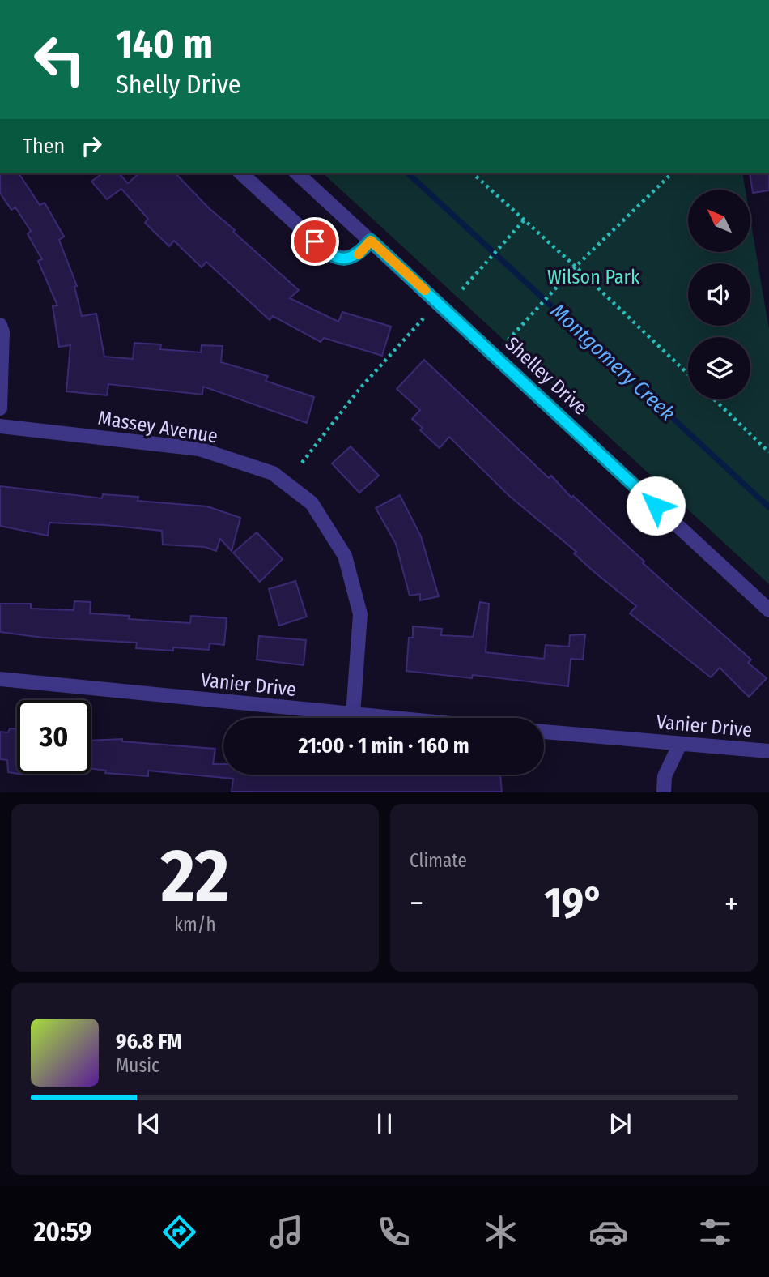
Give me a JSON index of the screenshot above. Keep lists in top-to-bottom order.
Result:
{
  "streets": {
    "street": ["Shelley Drive", "Massey Avenue", "Vanier Drive"]
  },
  "crossings": [
    ["Massey Avenue", "Vanier Drive"]
  ],
  "water": ["Montgomery Creek"],
  "parks": ["Wilson Park"],
  "north": "top left",
  "page": {
    "turn": ["140 m", "Shelly Drive"],
    "then": "Then",
    "limit": "30",
    "trip": "21:00 · 1 min · 160 m",
    "tile": [
      ["22", "km/h"],
      "Climate"
    ],
    "heat": ["−", "19°", "+"],
    "song": ["96.8 FM", "Music"],
    "tabs": "20:59"
  }
}
